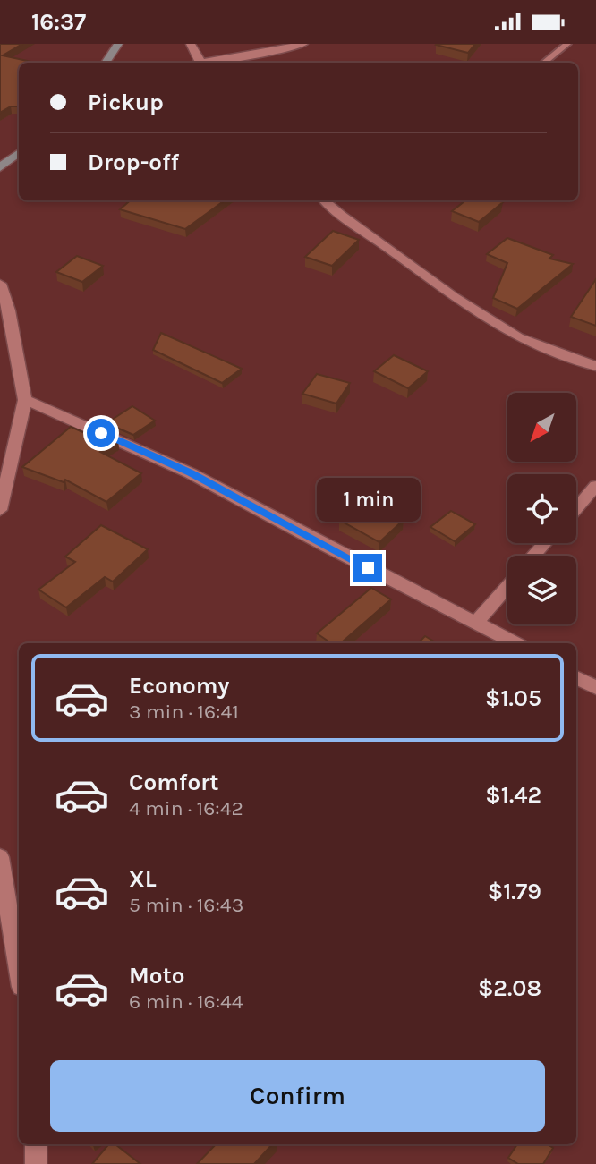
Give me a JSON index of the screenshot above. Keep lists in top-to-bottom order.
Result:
{
  "north": "bottom left",
  "page": {
    "status": "16:37",
    "banner": ["Pickup", "Drop-off"],
    "bubble": "1 min",
    "list": [
      {
        "name": "Economy",
        "note": "3 min · 16:41",
        "value": "$1.05"
      },
      {
        "name": "Comfort",
        "note": "4 min · 16:42",
        "value": "$1.42"
      },
      {
        "name": "XL",
        "note": "5 min · 16:43",
        "value": "$1.79"
      },
      {
        "name": "Moto",
        "note": "6 min · 16:44",
        "value": "$2.08"
      }
    ],
    "buttons": "Confirm"
  }
}
